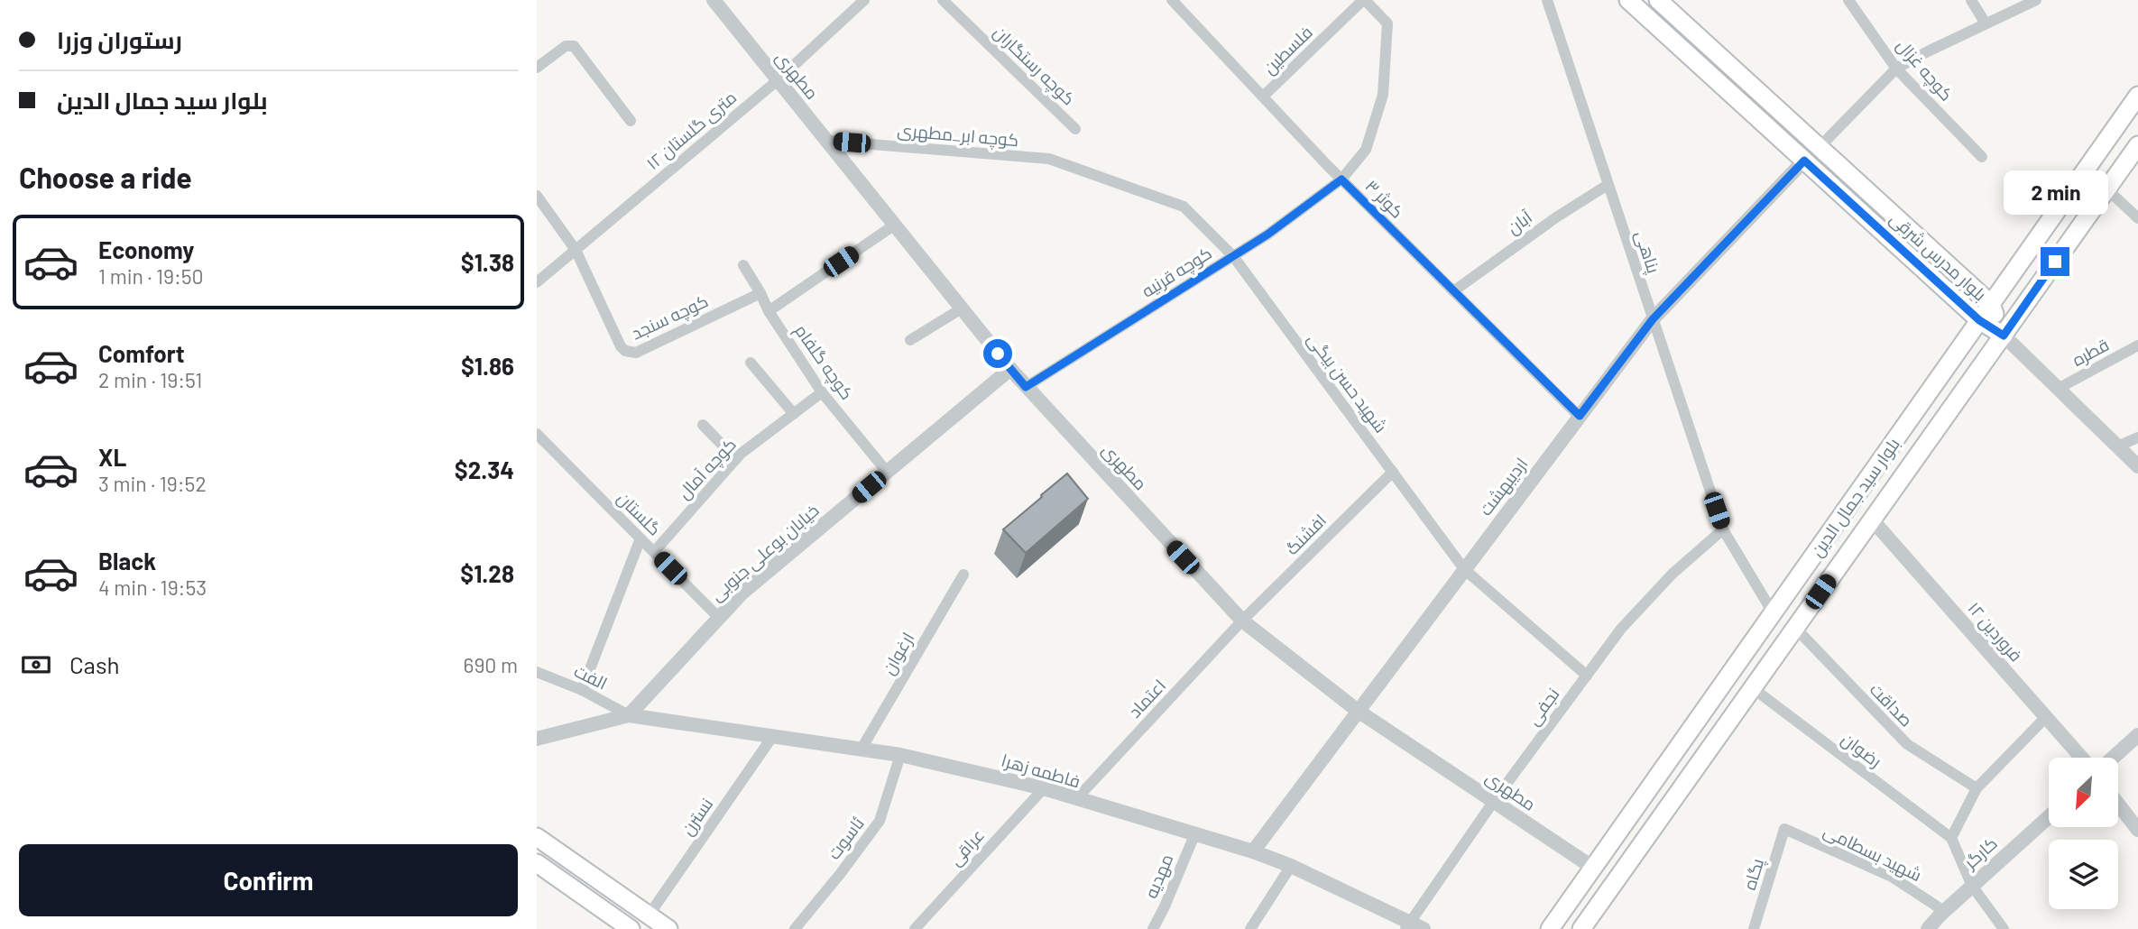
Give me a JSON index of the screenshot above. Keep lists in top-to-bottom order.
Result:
{
  "streets": {
    "main road": ["بلوار مدرس شرقی", "بلوار سید جمال الدین"],
    "street": [
      "فلسطین",
      "کوچه رستگاران",
      "کوچه غزال",
      "مطهری",
      "۱۲ متری گلستان",
      "کوچه ابر_مطهری",
      "کوثر ۳",
      "آبان",
      "پناهی",
      "کوچه قرنیه",
      "کوچه سنجد",
      "قطره",
      "کوچه گلفام",
      "شهید حسن بیگی",
      "کوچه آمال",
      "اردیبهشت",
      "گلستان",
      "افشنگ",
      "خیابان بوعلی جنوبی",
      "۱۲ فروردین",
      "ارغوان",
      "الفت",
      "اعتماد",
      "صداقت",
      "نجفی",
      "رضوان",
      "فاطمه زهرا",
      "نسترن",
      "ئاسوت",
      "عراقی",
      "شهید بسطامی",
      "کارگر",
      "پگاه",
      "مهدیه"
    ]
  },
  "crossings": [
    ["فلسطین", "کوثر ۳"],
    ["فلسطین", "کوچه قرنیه"],
    ["مطهری", "۱۲ متری گلستان"],
    ["مطهری", "کوچه ابر_مطهری"],
    ["مطهری", "کوچه قرنیه"],
    ["مطهری", "اردیبهشت"],
    ["مطهری", "بلوار سید جمال الدین"],
    ["مطهری", "افشنگ"],
    ["مطهری", "خیابان بوعلی جنوبی"],
    ["مطهری", "اعتماد"],
    ["مطهری", "نجفی"],
    ["۱۲ متری گلستان", "کوچه سنجد"],
    ["کوچه ابر_مطهری", "شهید حسن بیگی"],
    ["کوثر ۳", "آبان"],
    ["کوثر ۳", "کوچه قرنیه"],
    ["کوثر ۳", "اردیبهشت"],
    ["آبان", "پناهی"],
    ["پناهی", "اردیبهشت"],
    ["پناهی", "بلوار سید جمال الدین"],
    ["پناهی", "نجفی"],
    ["بلوار مدرس شرقی", "اردیبهشت"],
    ["بلوار مدرس شرقی", "بلوار سید جمال الدین"],
    ["کوچه قرنیه", "شهید حسن بیگی"],
    ["کوچه سنجد", "کوچه گلفام"],
    ["کوچه گلفام", "کوچه آمال"],
    ["کوچه گلفام", "خیابان بوعلی جنوبی"],
    ["شهید حسن بیگی", "اردیبهشت"],
    ["شهید حسن بیگی", "افشنگ"],
    ["شهید حسن بیگی", "نجفی"],
    ["کوچه آمال", "گلستان"],
    ["اردیبهشت", "فاطمه زهرا"],
    ["بلوار سید جمال الدین", "۱۲ فروردین"],
    ["بلوار سید جمال الدین", "صداقت"],
    ["بلوار سید جمال الدین", "رضوان"],
    ["گلستان", "خیابان بوعلی جنوبی"],
    ["افشنگ", "اعتماد"],
    ["خیابان بوعلی جنوبی", "الفت"],
    ["خیابان بوعلی جنوبی", "فاطمه زهرا"],
    ["ارغوان", "فاطمه زهرا"],
    ["الفت", "فاطمه زهرا"],
    ["اعتماد", "فاطمه زهرا"],
    ["نجفی", "فاطمه زهرا"],
    ["فاطمه زهرا", "نسترن"],
    ["فاطمه زهرا", "ئاسوت"],
    ["فاطمه زهرا", "عراقی"],
    ["فاطمه زهرا", "مهدیه"],
    ["شهید بسطامی", "کارگر"],
    ["شهید بسطامی", "پگاه"]
  ],
  "north": "bottom left",
  "page": {
    "banner": ["رستوران وزرا", "بلوار سید جمال الدین"],
    "heading": "Choose a ride",
    "bubble": "2 min",
    "list": [
      {
        "name": "Economy",
        "note": "1 min · 19:50",
        "value": "$1.38"
      },
      {
        "name": "Comfort",
        "note": "2 min · 19:51",
        "value": "$1.86"
      },
      {
        "name": "XL",
        "note": "3 min · 19:52",
        "value": "$2.34"
      },
      {
        "name": "Black",
        "note": "4 min · 19:53",
        "value": "$1.28"
      }
    ],
    "pay": ["Cash", "690 m"],
    "buttons": "Confirm"
  }
}
